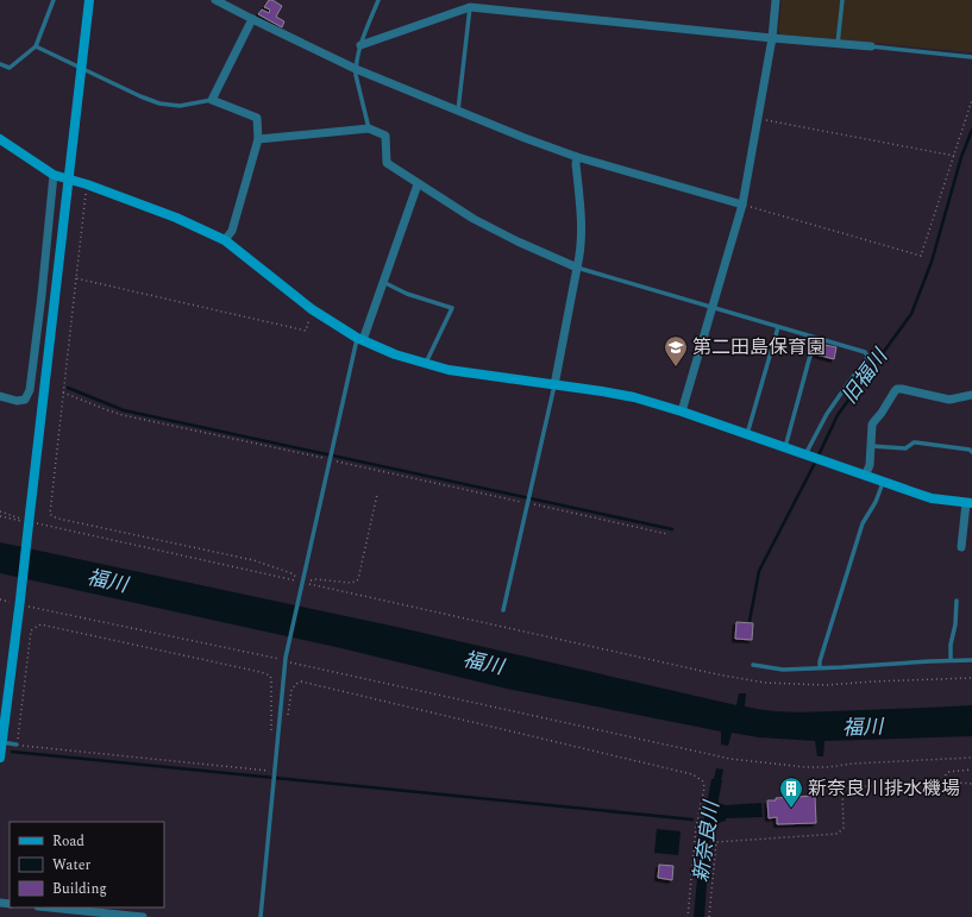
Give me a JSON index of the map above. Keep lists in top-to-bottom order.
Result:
{
  "water": ["旧福川", "福川", "新奈良川"],
  "places": {
    "school or university": ["第二田島保育園"],
    "building": ["新奈良川排水機場"]
  },
  "legend": ["Road", "Water", "Building"]
}
